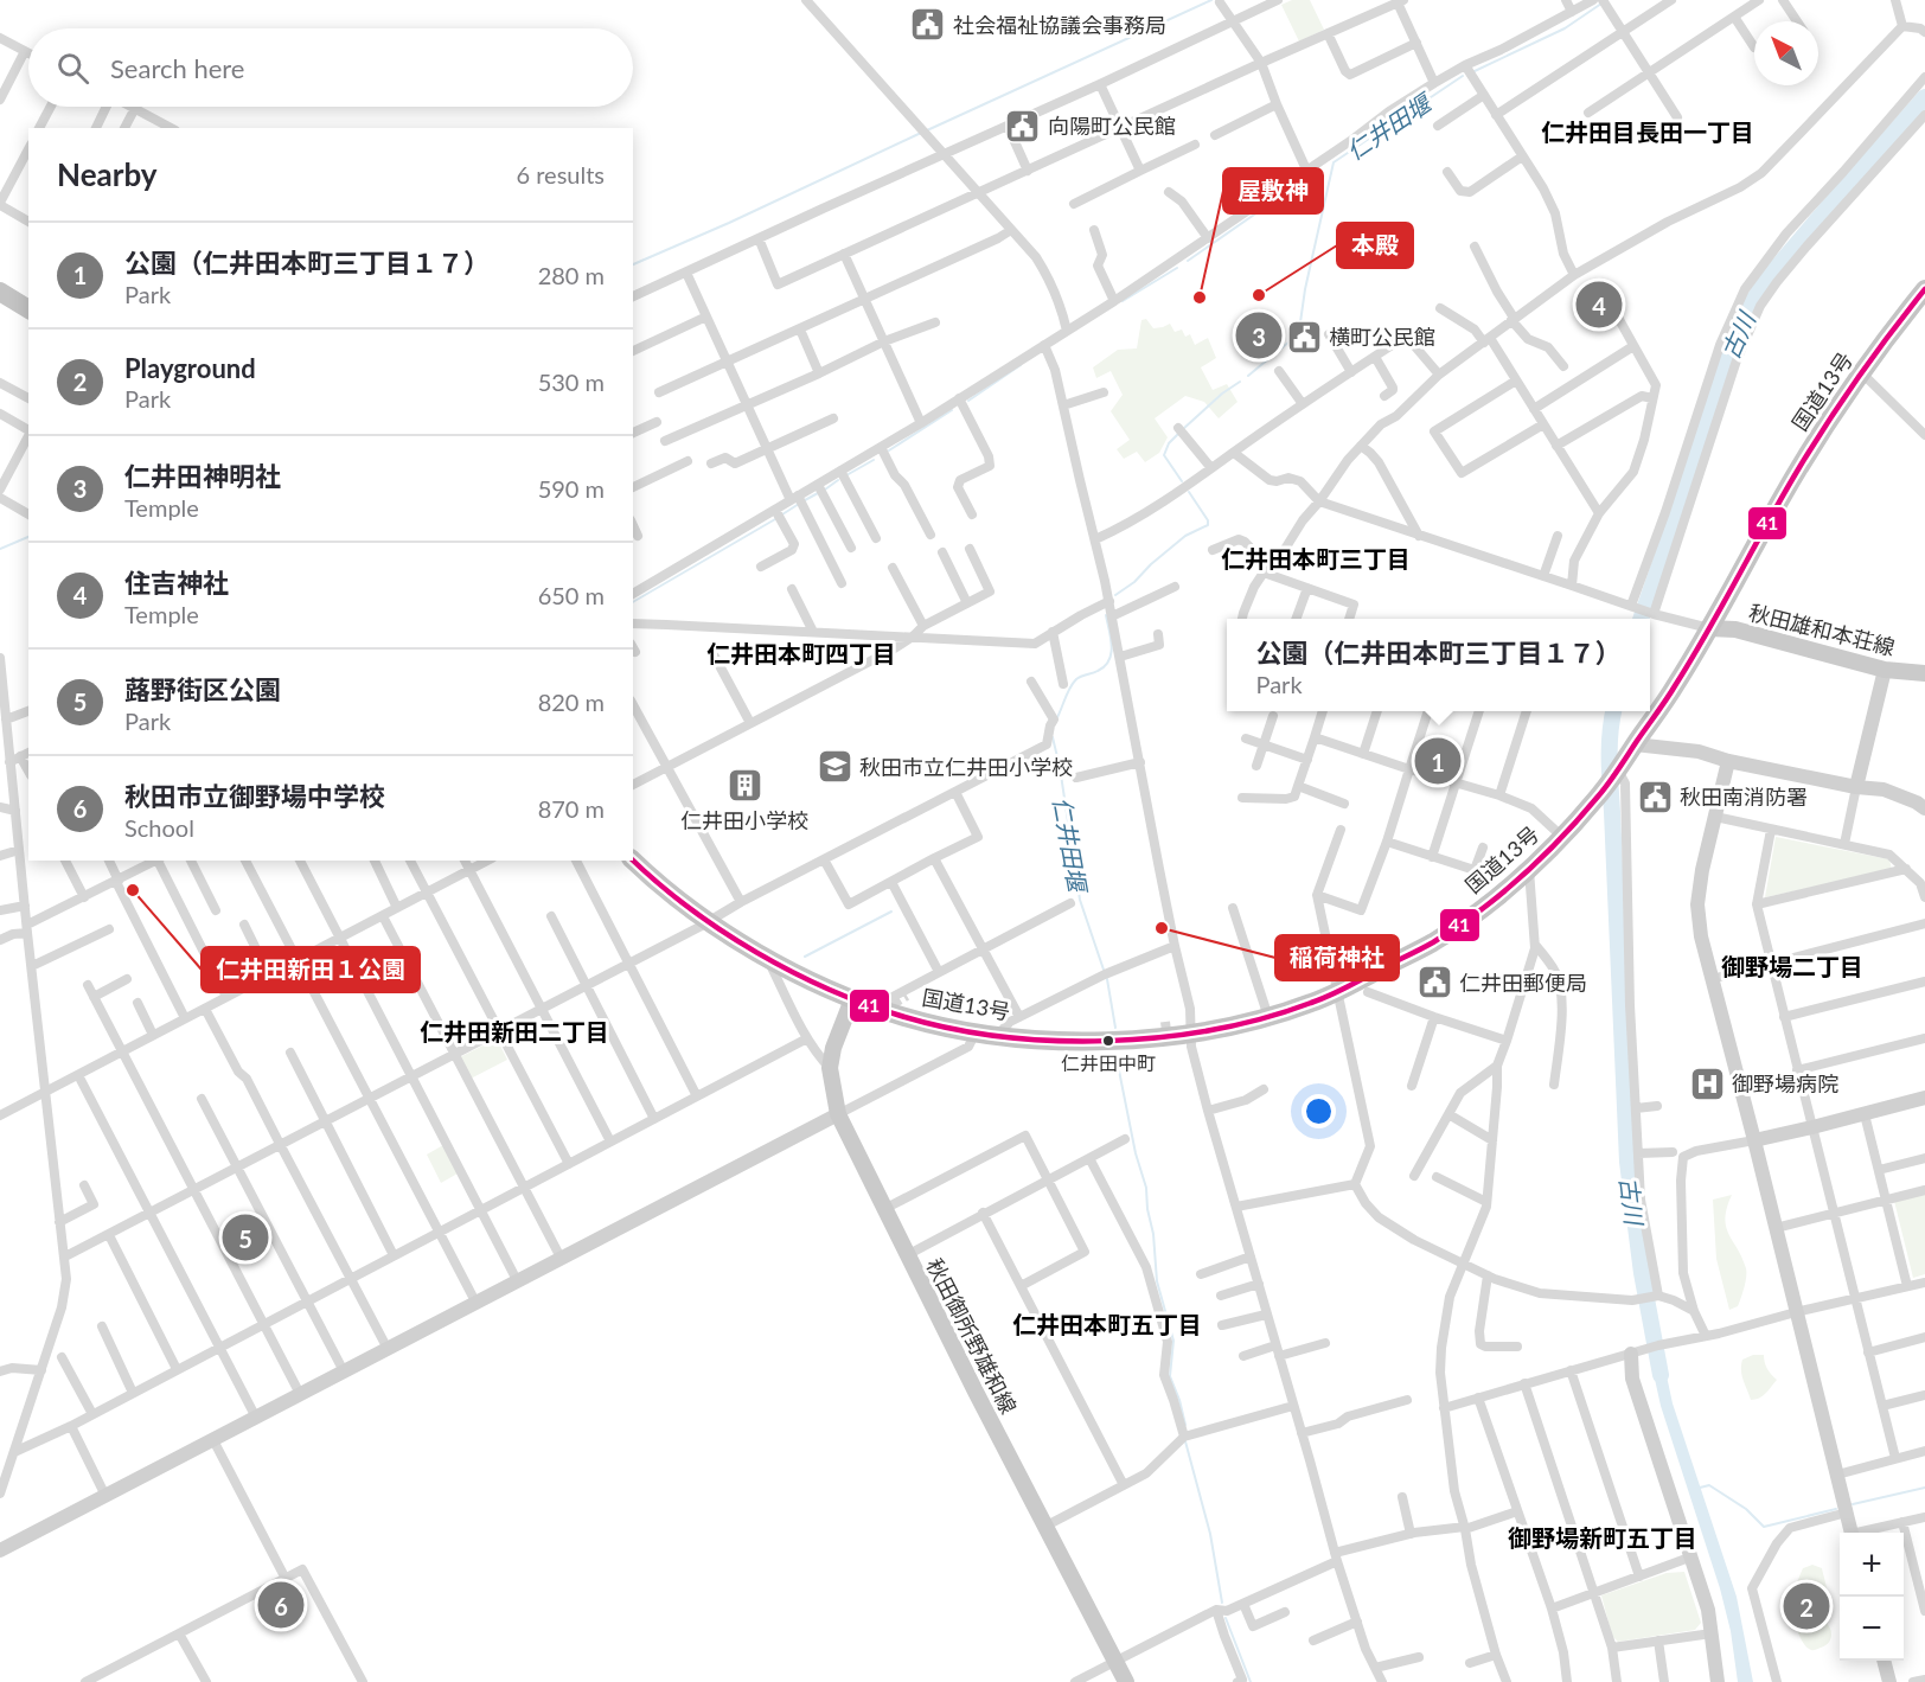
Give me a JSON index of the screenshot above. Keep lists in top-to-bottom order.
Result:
{
  "streets": {
    "highway": ["国道13号"],
    "main road": ["秋田雄和本荘線", "秋田御所野雄和線"]
  },
  "crossings": [
    ["国道13号", "秋田雄和本荘線"],
    ["国道13号", "秋田御所野雄和線"]
  ],
  "districts": [
    "仁井田目長田一丁目",
    "仁井田本町三丁目",
    "仁井田本町四丁目",
    "御野場二丁目",
    "仁井田新田二丁目",
    "仁井田本町五丁目",
    "御野場新町五丁目"
  ],
  "water": ["仁井田堰", "古川"],
  "places": {
    "public building": [
      "社会福祉協議会事務局",
      "向陽町公民館",
      "横町公民館",
      "秋田南消防署",
      "仁井田郵便局"
    ],
    "other": [
      "本殿",
      "屋敷神",
      "仁井田新田１公園",
      "稲荷神社",
      "仁井田中町"
    ],
    "school or university": ["秋田市立仁井田小学校"],
    "building": ["仁井田小学校"],
    "hospital": ["御野場病院"]
  },
  "lines": ["transit line 41"],
  "north": "top left",
  "page": {
    "search": "Search here",
    "heading": ["Nearby", "6 results"],
    "list": [
      {
        "mark": "1",
        "name": "公園（仁井田本町三丁目１７）",
        "note": "Park",
        "value": "280 m"
      },
      {
        "mark": "2",
        "name": "Playground",
        "note": "Park",
        "value": "530 m"
      },
      {
        "mark": "3",
        "name": "仁井田神明社",
        "note": "Temple",
        "value": "590 m"
      },
      {
        "mark": "4",
        "name": "住吉神社",
        "note": "Temple",
        "value": "650 m"
      },
      {
        "mark": "5",
        "name": "蕗野街区公園",
        "note": "Park",
        "value": "820 m"
      },
      {
        "mark": "6",
        "name": "秋田市立御野場中学校",
        "note": "School",
        "value": "870 m"
      }
    ],
    "pins": [
      "4",
      "3",
      "1",
      "5",
      "6",
      "2"
    ],
    "popup": ["公園（仁井田本町三丁目１７）", "Park"],
    "map_buttons": ["+", "−"]
  }
}
